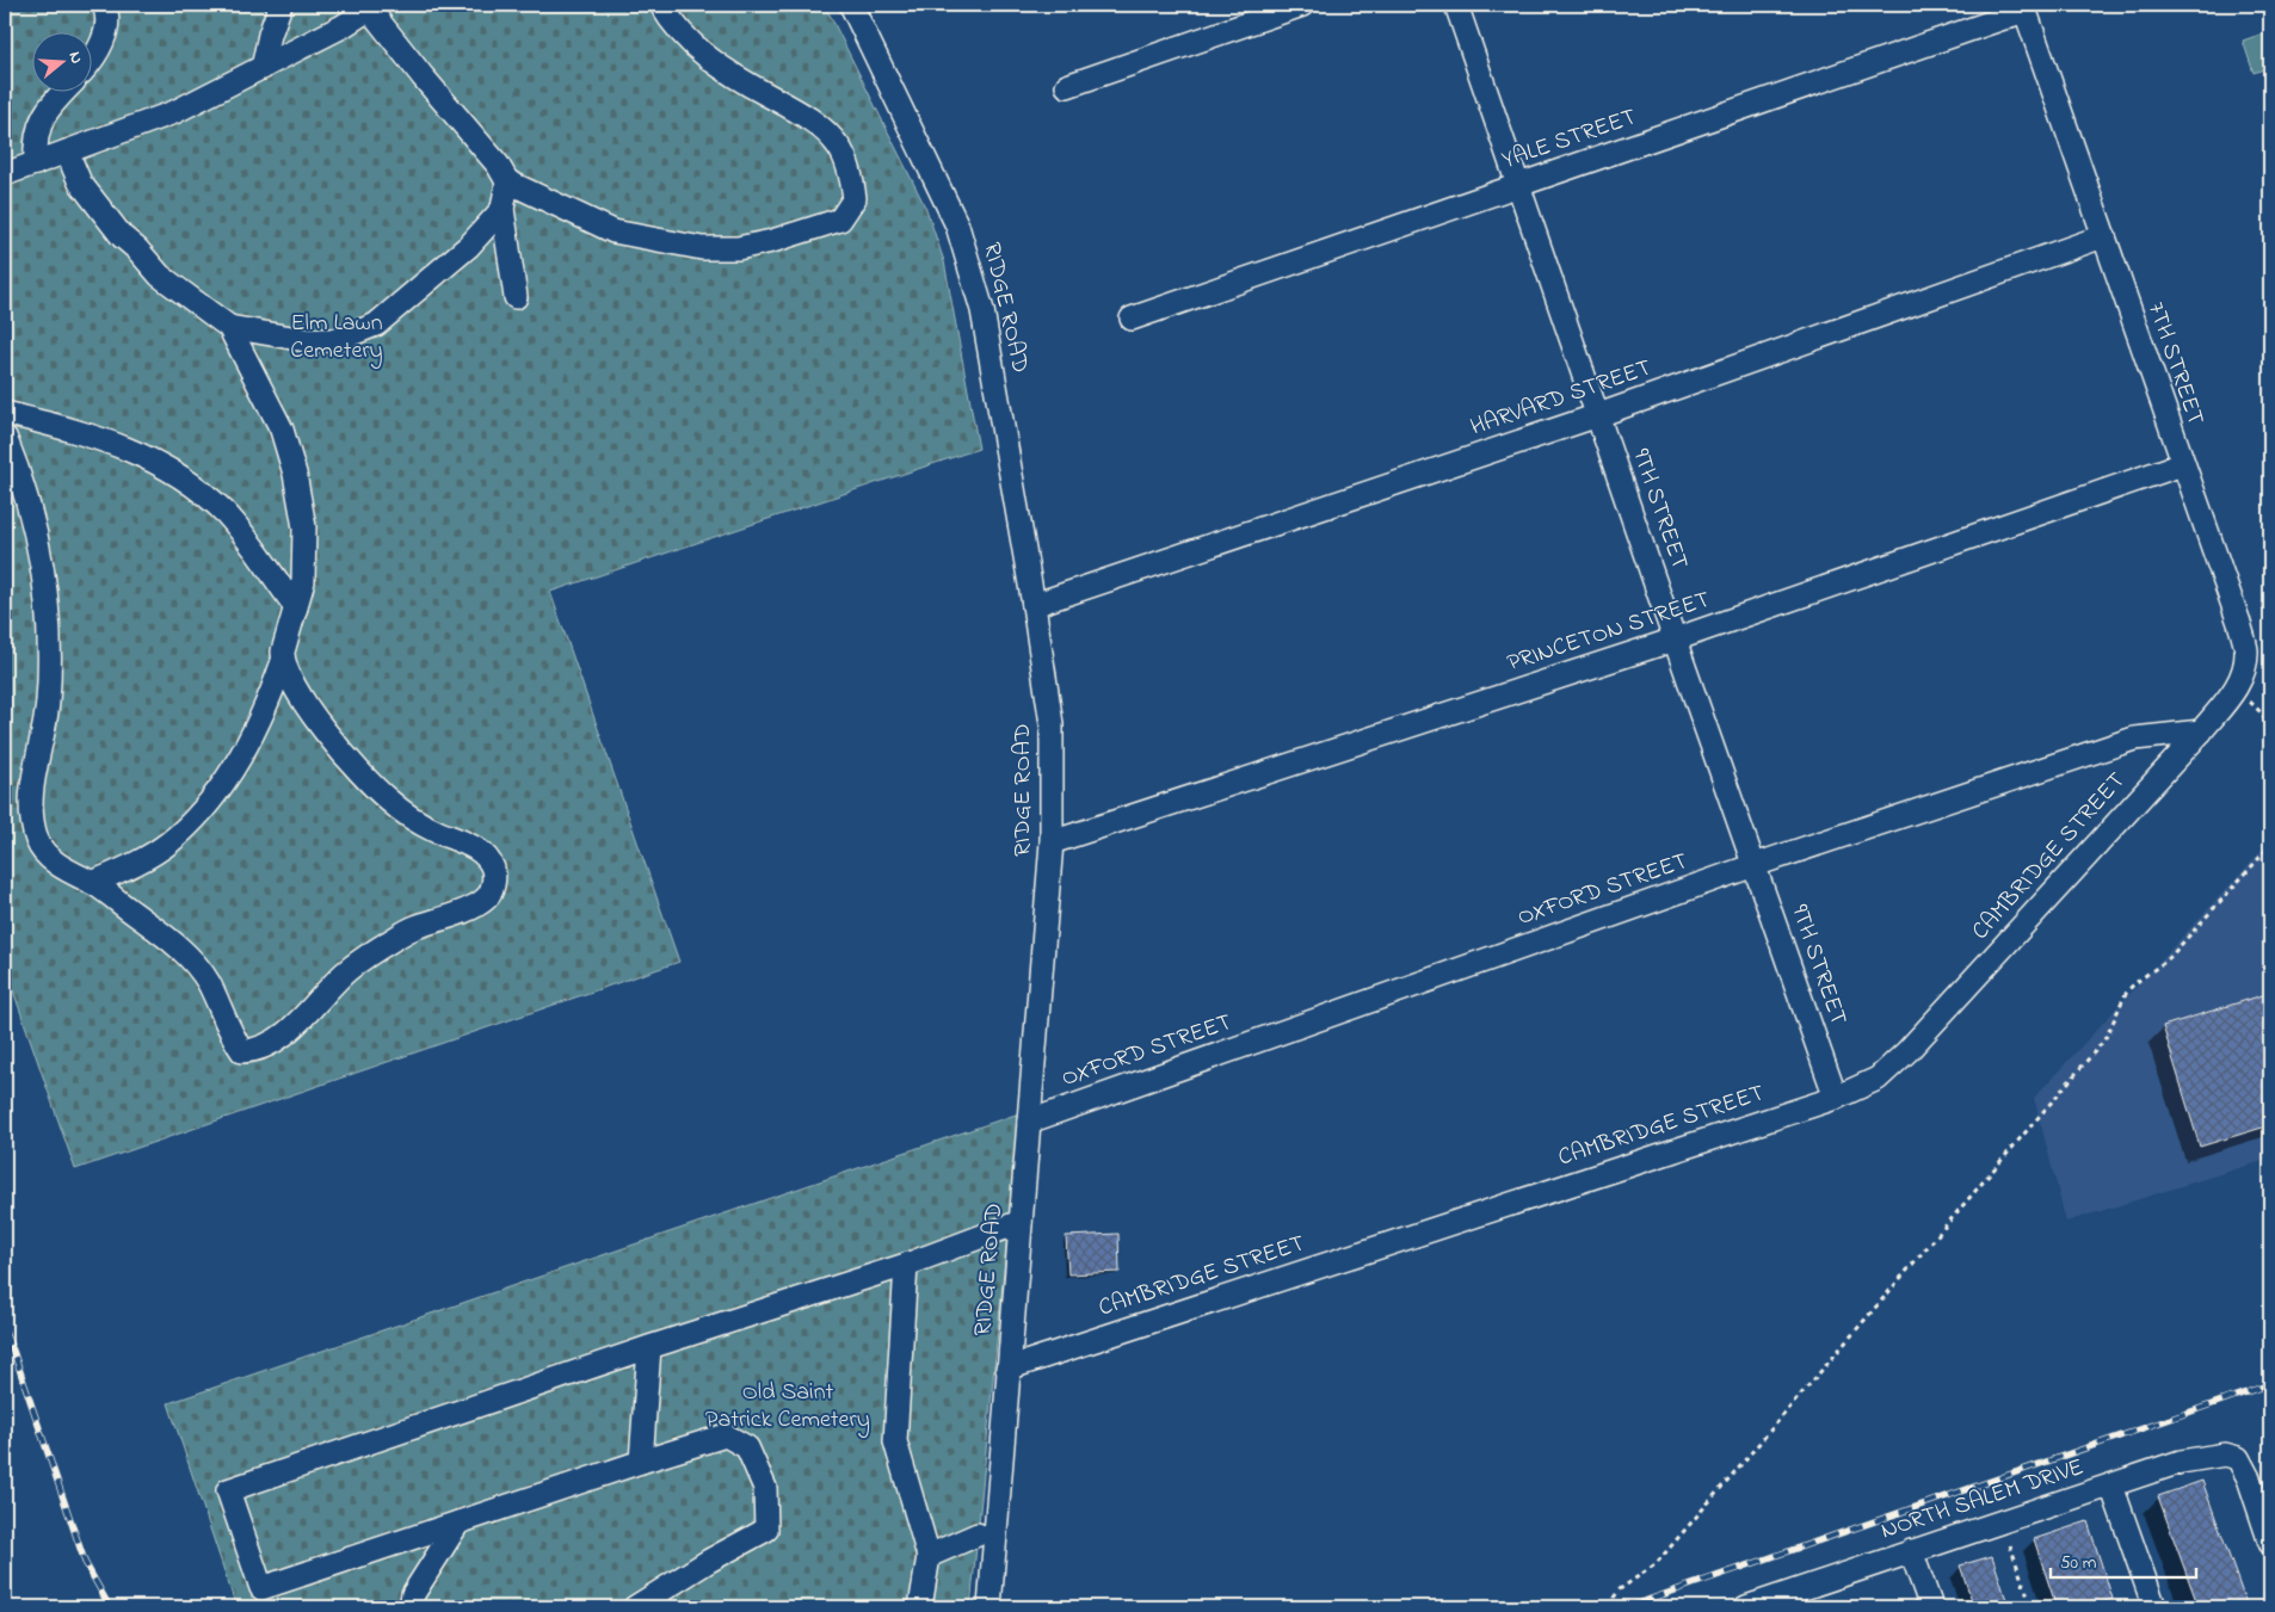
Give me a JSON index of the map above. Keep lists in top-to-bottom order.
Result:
{
  "streets": {
    "street": [
      "YALE STREET",
      "RIDGE ROAD",
      "7TH STREET",
      "HARVARD STREET",
      "9TH STREET",
      "PRINCETON STREET",
      "CAMBRIDGE STREET",
      "OXFORD STREET",
      "NORTH SALEM DRIVE"
    ]
  },
  "crossings": [
    ["YALE STREET", "7TH STREET"],
    ["YALE STREET", "9TH STREET"],
    ["RIDGE ROAD", "HARVARD STREET"],
    ["RIDGE ROAD", "PRINCETON STREET"],
    ["RIDGE ROAD", "CAMBRIDGE STREET"],
    ["RIDGE ROAD", "OXFORD STREET"],
    ["7TH STREET", "HARVARD STREET"],
    ["7TH STREET", "PRINCETON STREET"],
    ["7TH STREET", "CAMBRIDGE STREET"],
    ["7TH STREET", "OXFORD STREET"],
    ["HARVARD STREET", "9TH STREET"],
    ["9TH STREET", "PRINCETON STREET"],
    ["9TH STREET", "CAMBRIDGE STREET"],
    ["9TH STREET", "OXFORD STREET"],
    ["CAMBRIDGE STREET", "OXFORD STREET"]
  ],
  "parks": ["Elm Lawn Cemetery", "Old Saint Patrick Cemetery"],
  "scale_bar": "50 m",
  "north": "right"
}
